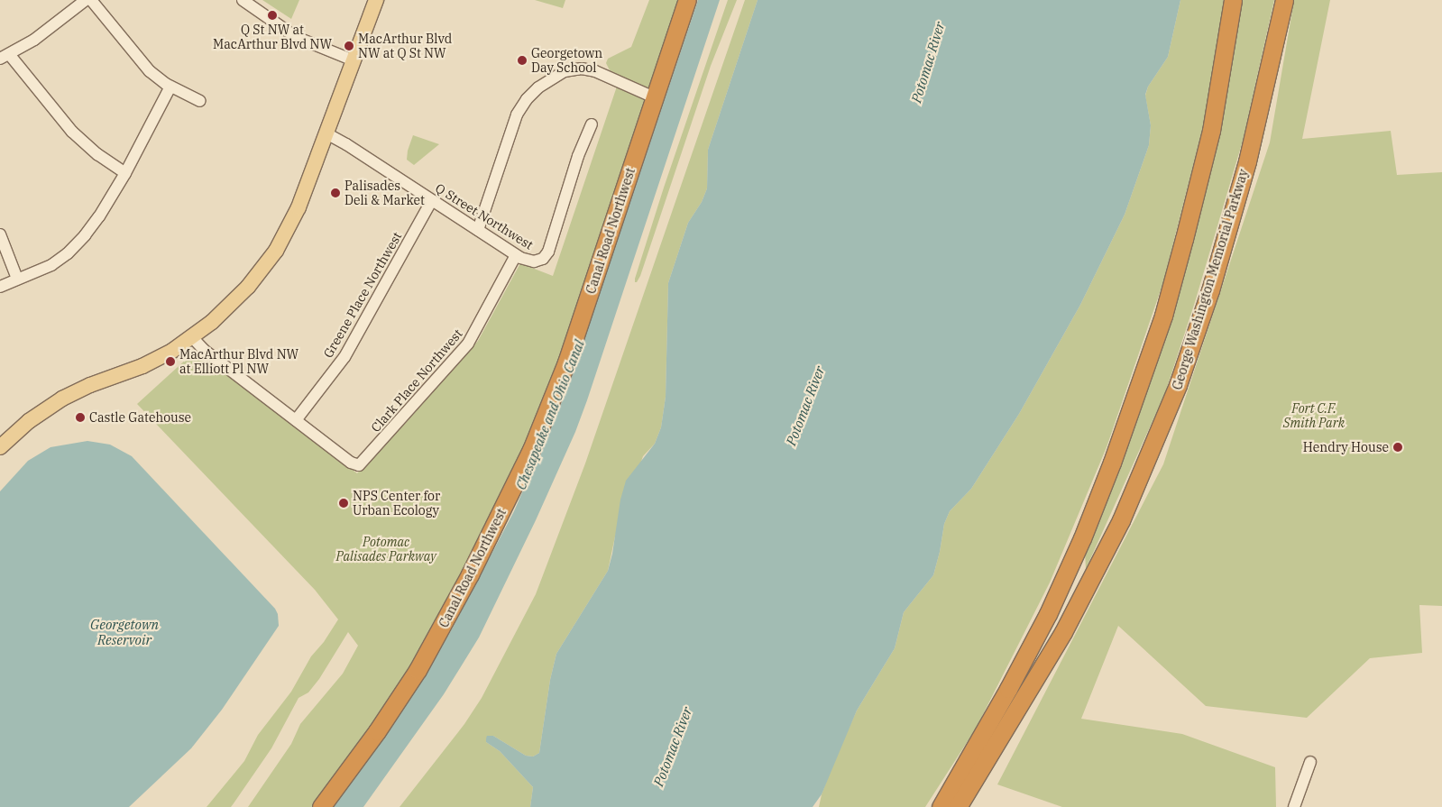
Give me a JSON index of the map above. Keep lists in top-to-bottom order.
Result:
{
  "streets": {
    "highway": ["Canal Road Northwest", "George Washington Memorial Parkway"],
    "street": ["Q Street Northwest", "Greene Place Northwest", "Clark Place Northwest"]
  },
  "crossings": [
    ["Q Street Northwest", "Greene Place Northwest"],
    ["Q Street Northwest", "Clark Place Northwest"],
    ["Greene Place Northwest", "Clark Place Northwest"]
  ],
  "water": ["Potomac River", "Chesapeake and Ohio Canal", "Georgetown Reservoir"],
  "parks": ["Fort C.F. Smith Park", "Potomac Palisades Parkway"],
  "places": [
    "Q St NW at MacArthur Blvd NW",
    "MacArthur Blvd NW at Q St NW",
    "Georgetown Day School",
    "Palisades Deli & Market",
    "MacArthur Blvd NW at Elliott Pl NW",
    "Castle Gatehouse",
    "Hendry House",
    "NPS Center for Urban Ecology"
  ]
}
